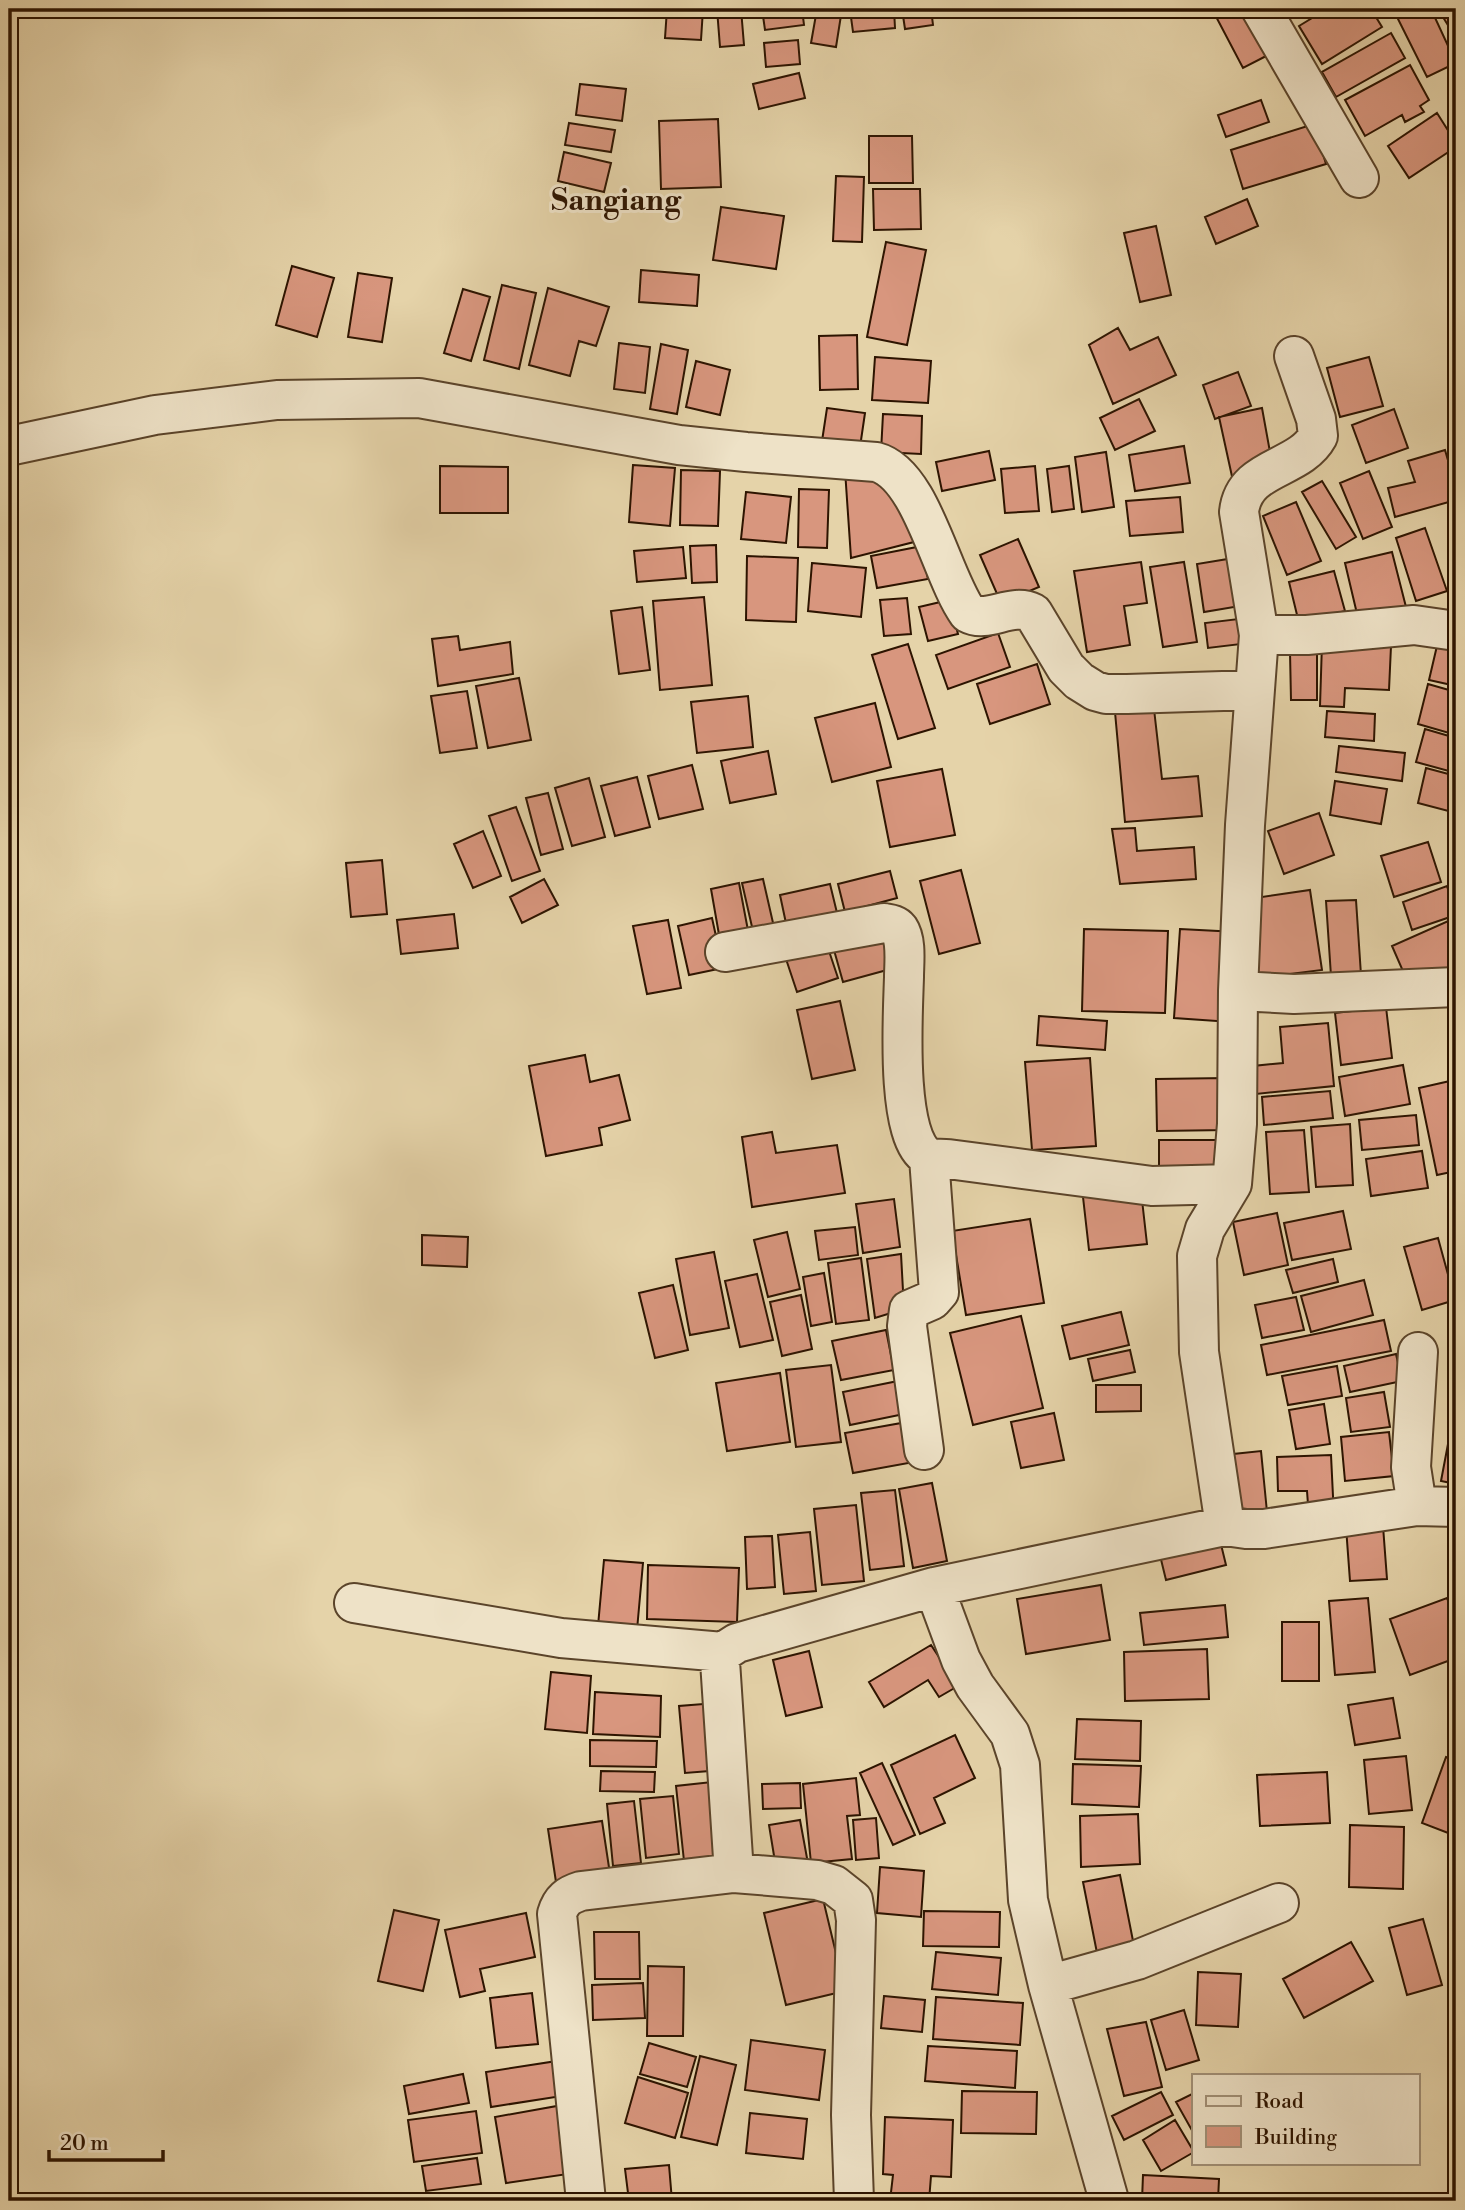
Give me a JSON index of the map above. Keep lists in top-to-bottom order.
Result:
{
  "districts": ["Sangiang"],
  "legend": ["Road", "Building"],
  "scale_bar": "20 m"
}
